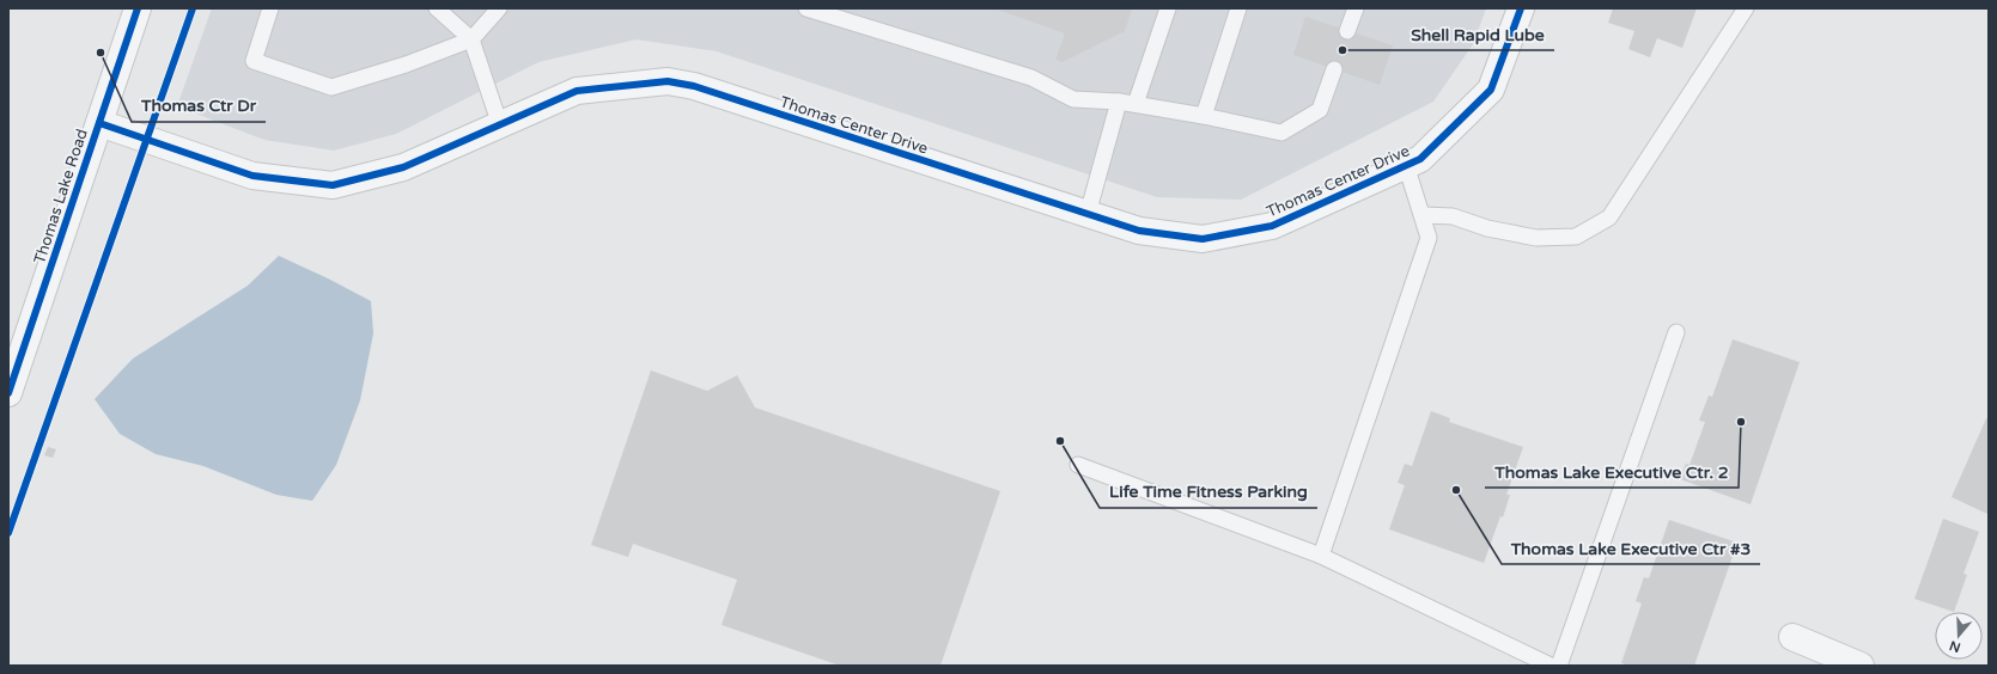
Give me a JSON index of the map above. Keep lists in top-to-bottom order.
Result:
{
  "streets": {
    "street": ["Thomas Center Drive", "Thomas Lake Road"]
  },
  "crossings": [
    ["Thomas Center Drive", "Thomas Lake Road"]
  ],
  "places": [
    "Shell Rapid Lube",
    "Thomas Ctr Dr",
    "Thomas Lake Executive Ctr. 2",
    "Life Time Fitness Parking",
    "Thomas Lake Executive Ctr #3"
  ],
  "north": "bottom"
}
